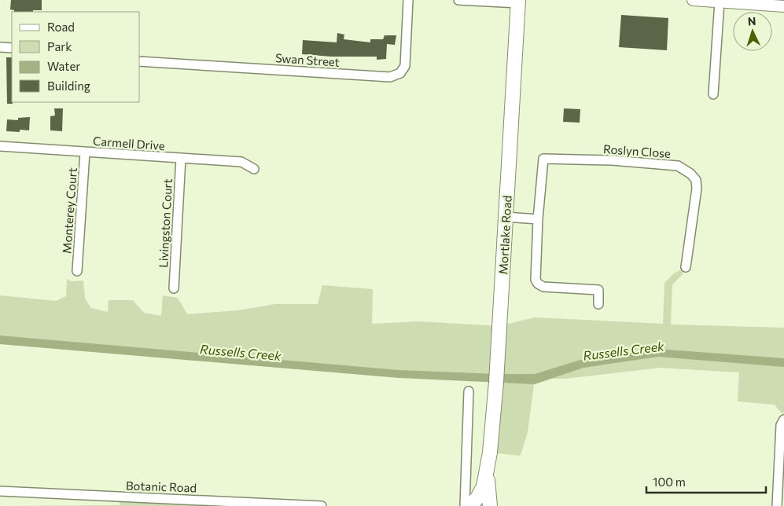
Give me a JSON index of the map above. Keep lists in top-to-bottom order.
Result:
{
  "streets": {
    "main road": ["Mortlake Road"],
    "street": [
      "Swan Street",
      "Carmell Drive",
      "Roslyn Close",
      "Monterey Court",
      "Livingston Court",
      "Botanic Road"
    ]
  },
  "crossings": [
    ["Carmell Drive", "Monterey Court"],
    ["Carmell Drive", "Livingston Court"]
  ],
  "water": ["Russells Creek"],
  "legend": [
    "Road",
    "Park",
    "Water",
    "Building"
  ],
  "scale_bar": "100 m",
  "north": "top"
}
